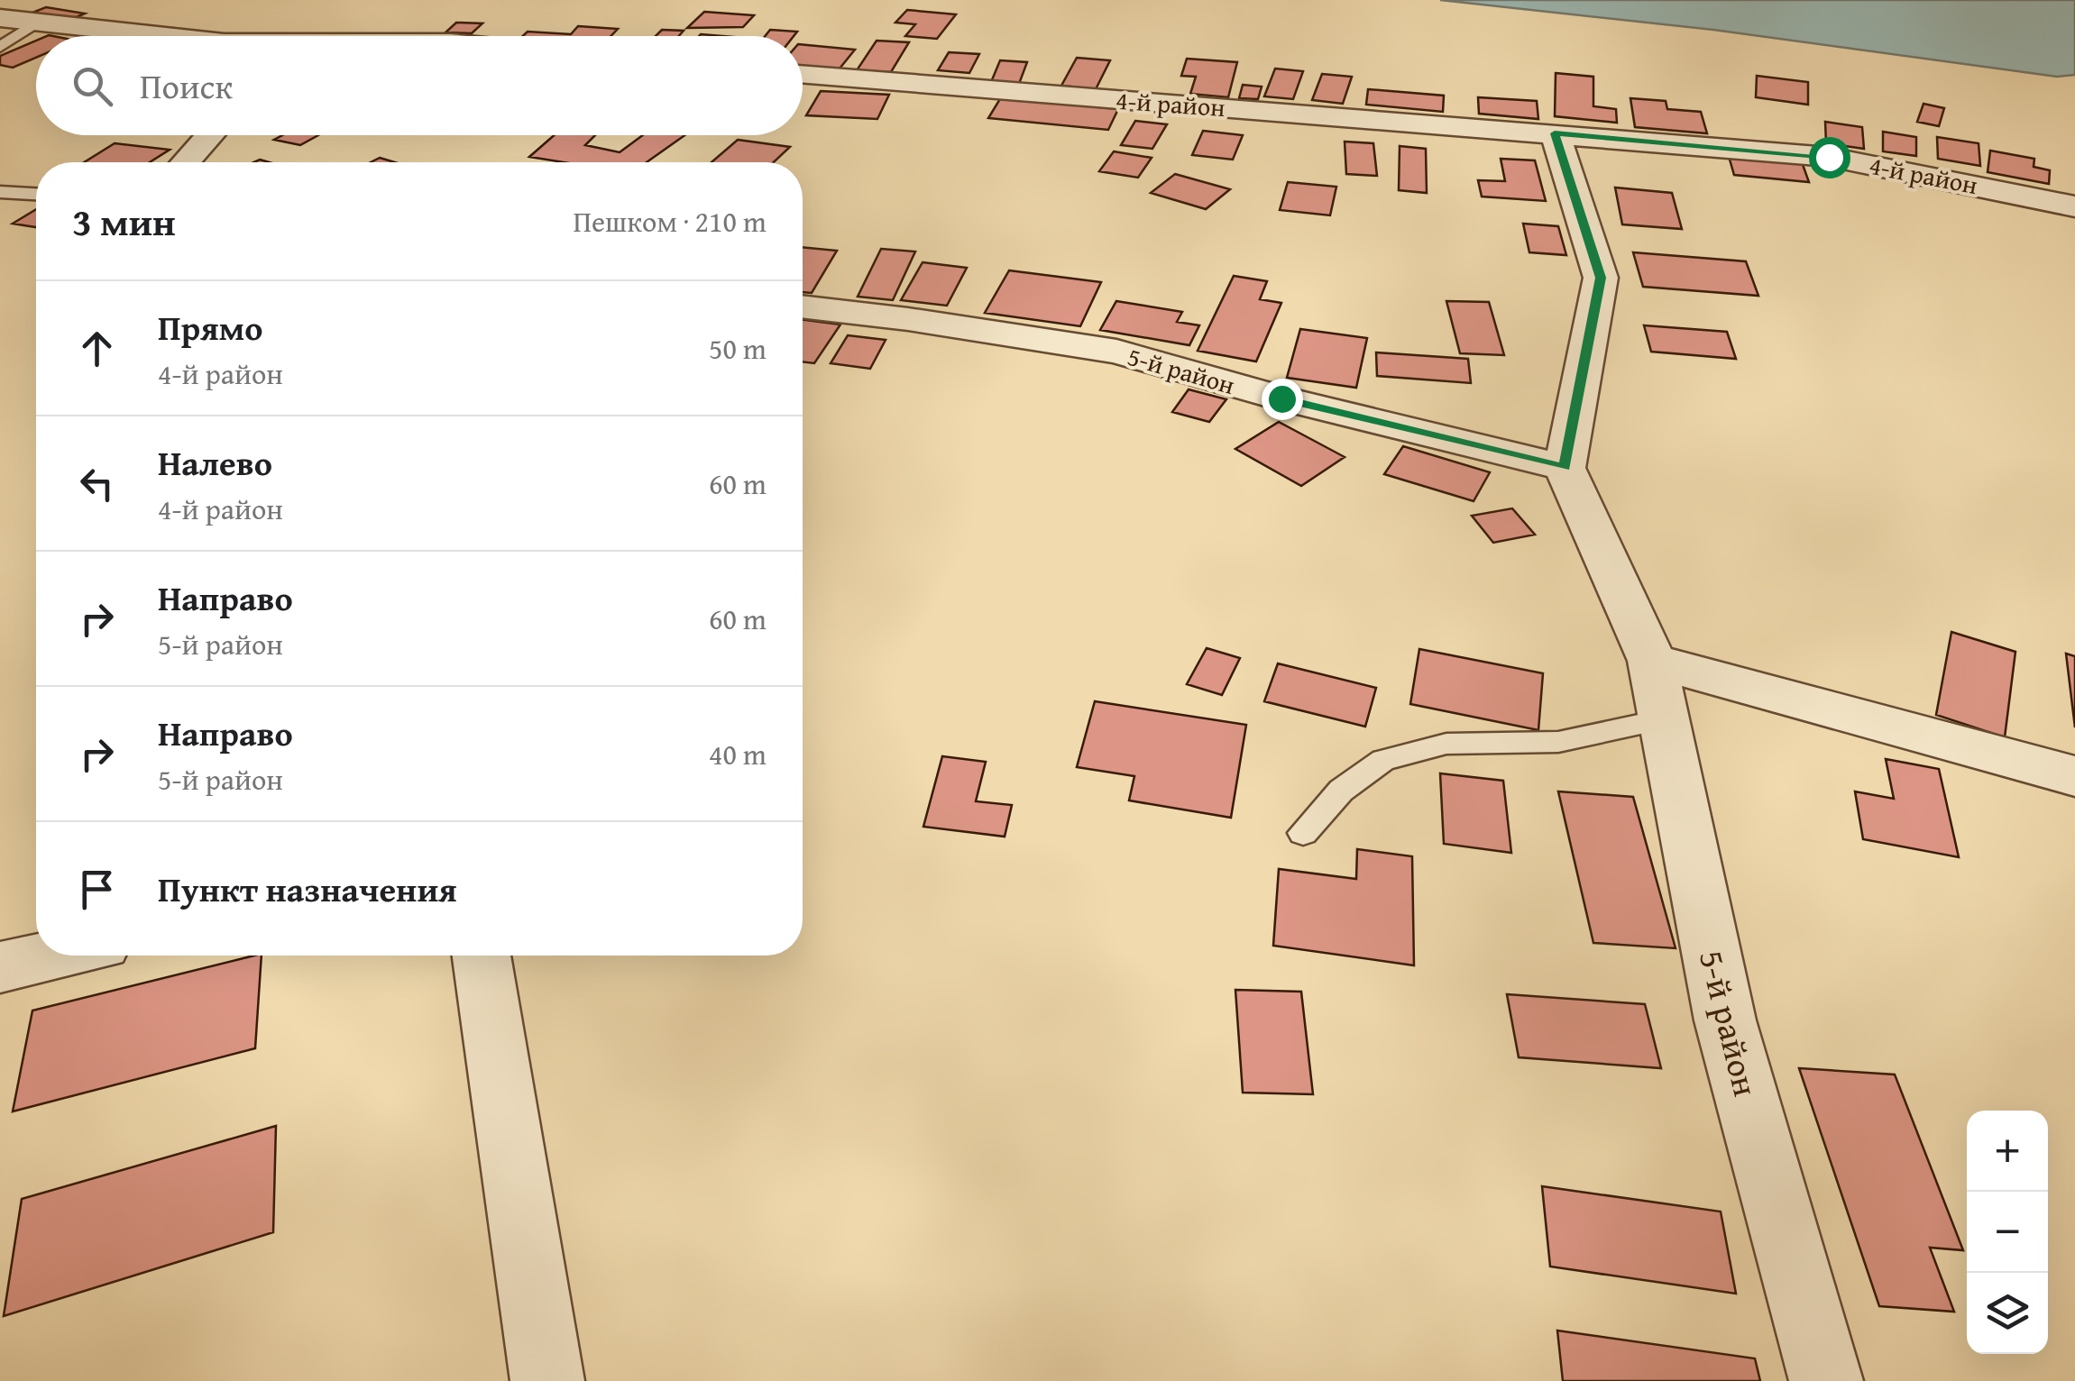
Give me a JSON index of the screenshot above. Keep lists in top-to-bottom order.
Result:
{
  "streets": {
    "street": ["4-й район", "5-й район"]
  },
  "page": {
    "search": "Поиск",
    "heading": ["3 мин", "Пешком · 210 m"],
    "list": [
      ["Прямо", "4-й район", "50 m"],
      ["Налево", "4-й район", "60 m"],
      ["Направо", "5-й район", "60 m"],
      ["Направо", "5-й район", "40 m"],
      "Пункт назначения"
    ],
    "map_buttons": ["+", "−"]
  }
}
